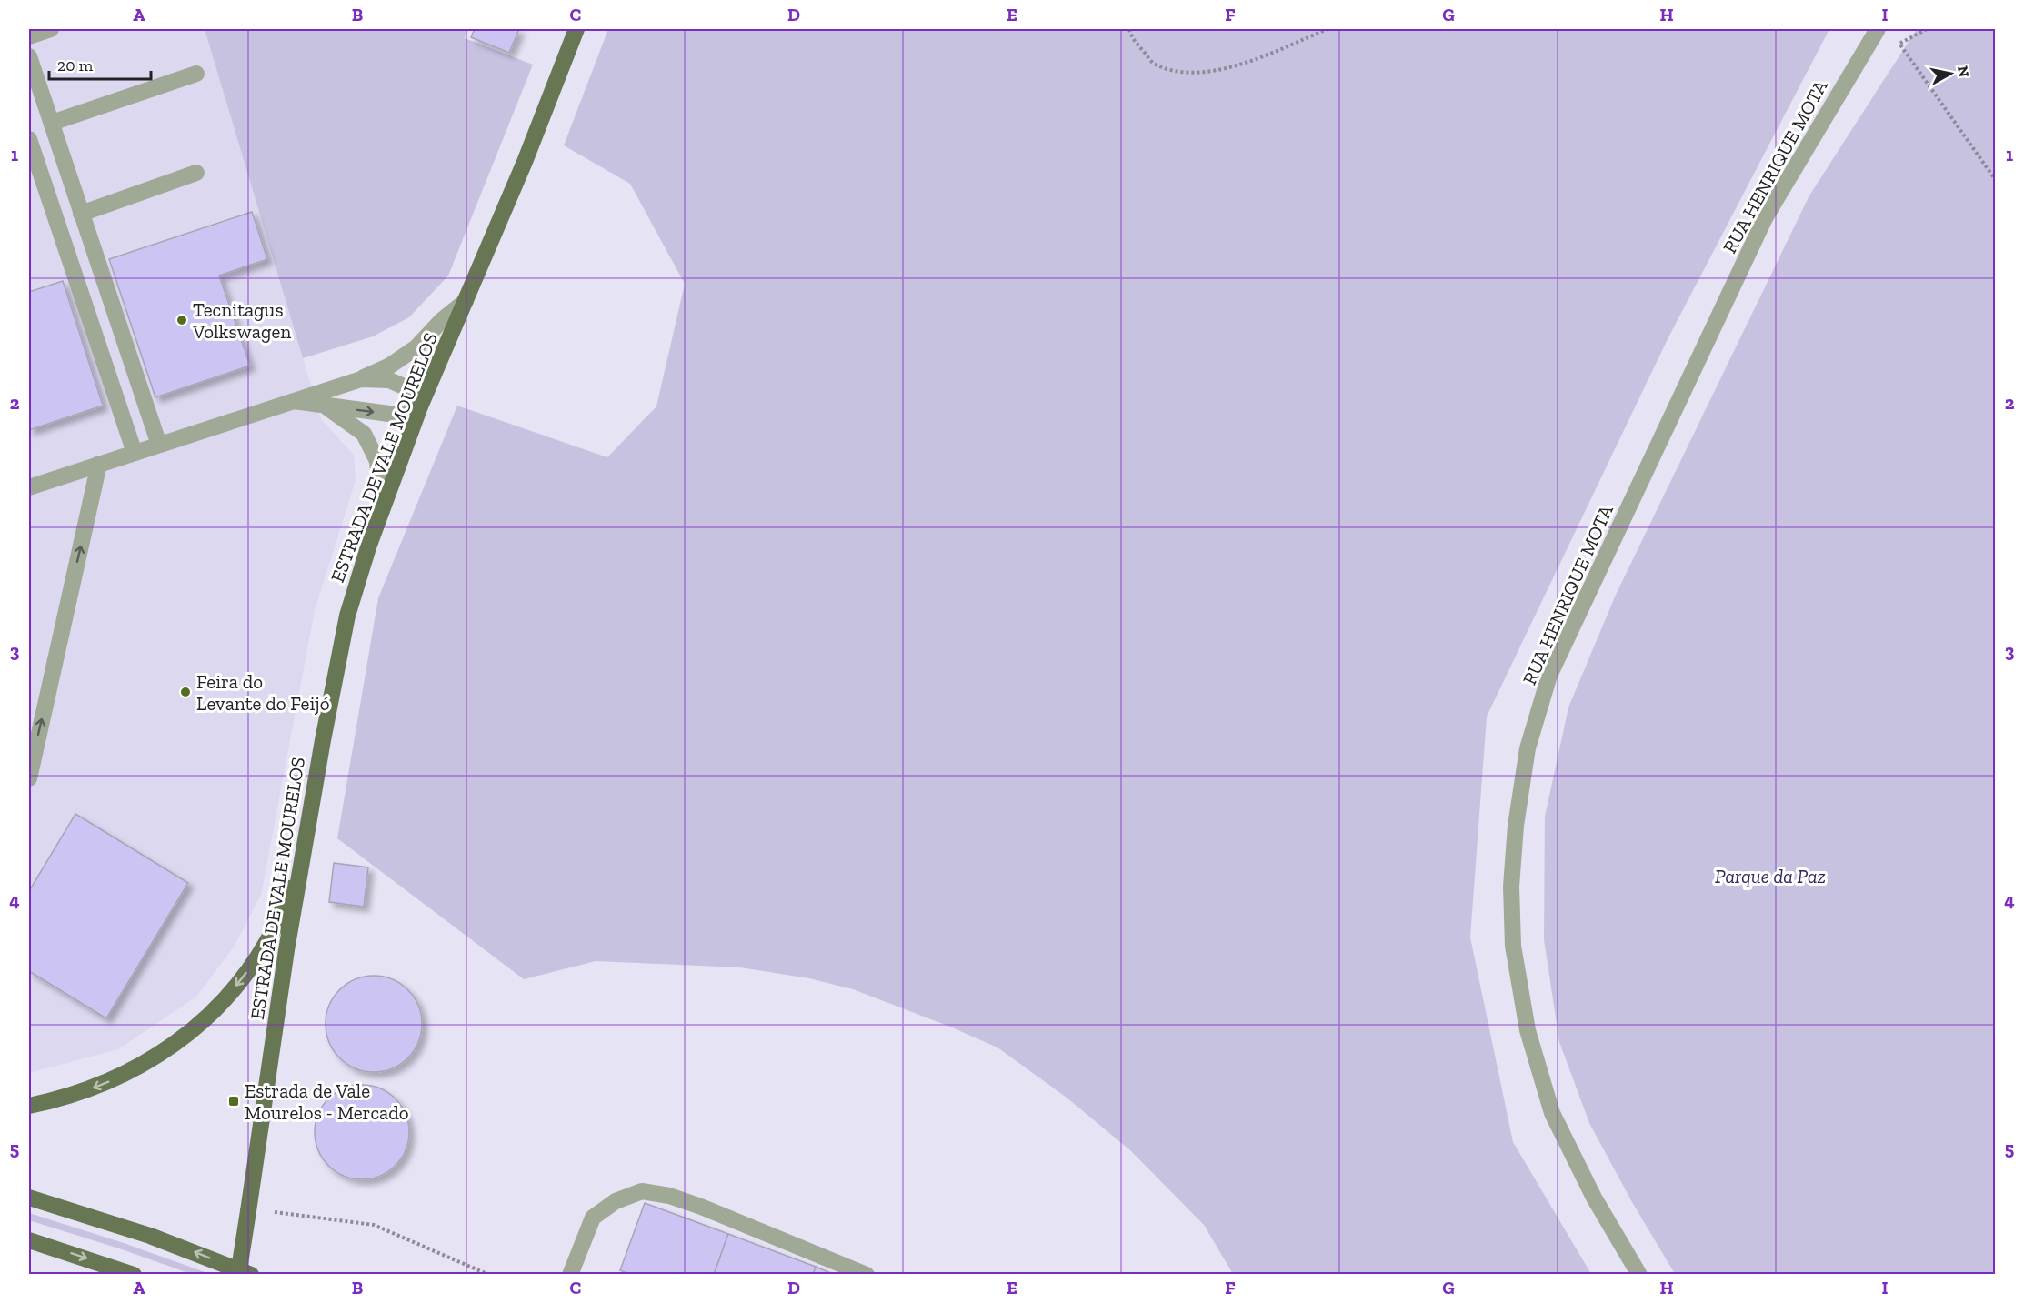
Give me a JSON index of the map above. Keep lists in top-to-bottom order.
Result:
{
  "streets": {
    "main road": ["ESTRADA DE VALE MOURELOS"],
    "street": ["RUA HENRIQUE MOTA"]
  },
  "parks": ["Parque da Paz"],
  "places": {
    "other": ["Tecnitagus Volkswagen", "Feira do Levante do Feijó"],
    "transit": ["Estrada de Vale Mourelos - Mercado"]
  },
  "scale_bar": "20 m",
  "north": "right",
  "grid": {
    "columns": [
      "A",
      "B",
      "C",
      "D",
      "E",
      "F",
      "G",
      "H",
      "I"
    ],
    "rows": [
      "1",
      "2",
      "3",
      "4",
      "5"
    ]
  }
}
